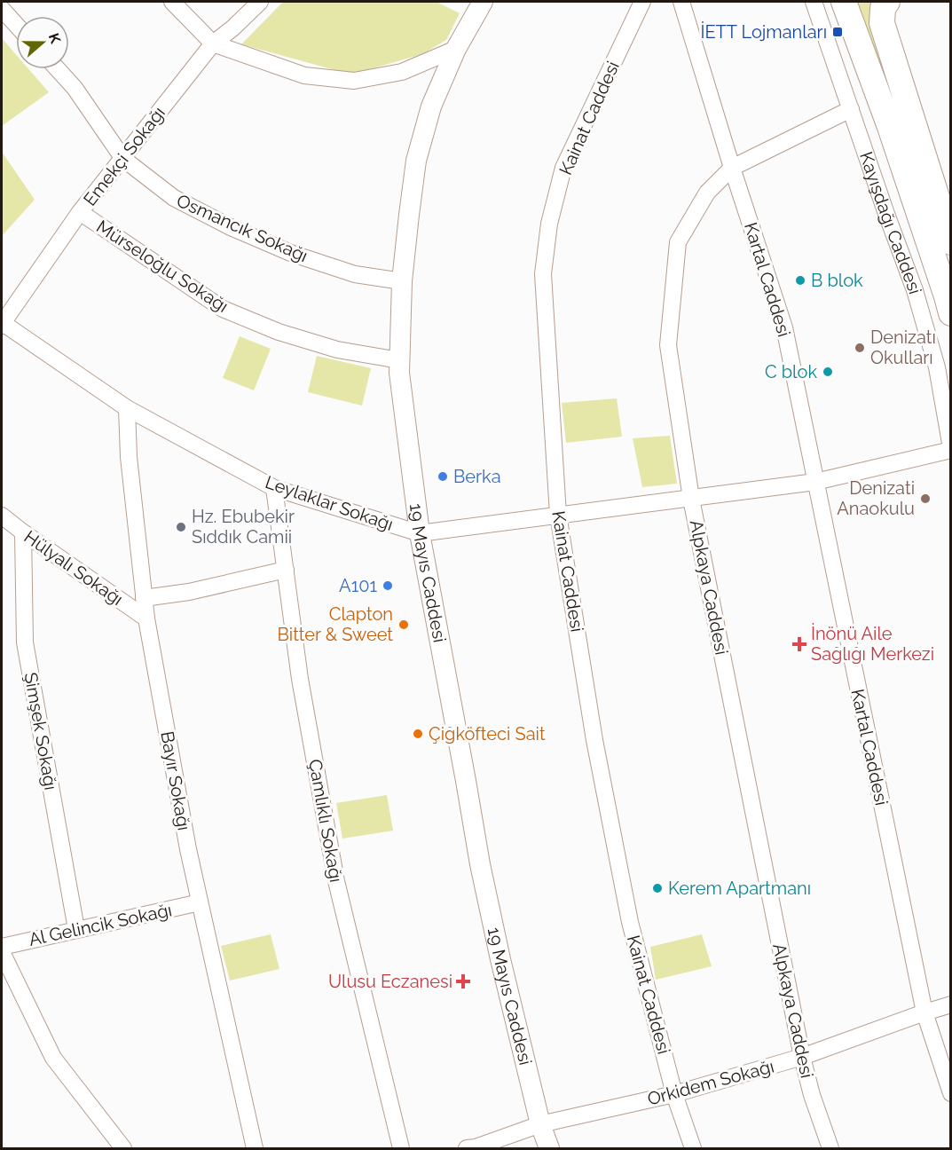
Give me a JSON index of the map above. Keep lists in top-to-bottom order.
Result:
{
  "streets": {
    "main road": ["Kayışdağı Caddesi"],
    "street": [
      "Kainat Caddesi",
      "Emekçi Sokağı",
      "Osmancık Sokağı",
      "Mürseloğlu Sokağı",
      "Kartal Caddesi",
      "Leylaklar Sokağı",
      "Hülyalı Sokağı",
      "19 Mayıs Caddesi",
      "Alpkaya Caddesi",
      "Şimşek Sokağı",
      "Bayır Sokağı",
      "Çamlıklı Sokağı",
      "Al Gelincik Sokağı",
      "Orkidem Sokağı"
    ]
  },
  "crossings": [
    ["Kainat Caddesi", "Leylaklar Sokağı"],
    ["Kainat Caddesi", "Orkidem Sokağı"],
    ["Emekçi Sokağı", "Osmancık Sokağı"],
    ["Emekçi Sokağı", "Mürseloğlu Sokağı"],
    ["Emekçi Sokağı", "Leylaklar Sokağı"],
    ["Kayışdağı Caddesi", "Leylaklar Sokağı"],
    ["Kayışdağı Caddesi", "Alpkaya Caddesi"],
    ["Osmancık Sokağı", "19 Mayıs Caddesi"],
    ["Mürseloğlu Sokağı", "19 Mayıs Caddesi"],
    ["Kartal Caddesi", "Leylaklar Sokağı"],
    ["Kartal Caddesi", "Alpkaya Caddesi"],
    ["Kartal Caddesi", "Orkidem Sokağı"],
    ["Leylaklar Sokağı", "19 Mayıs Caddesi"],
    ["Leylaklar Sokağı", "Alpkaya Caddesi"],
    ["Leylaklar Sokağı", "Bayır Sokağı"],
    ["Leylaklar Sokağı", "Çamlıklı Sokağı"],
    ["Hülyalı Sokağı", "Şimşek Sokağı"],
    ["Hülyalı Sokağı", "Bayır Sokağı"],
    ["19 Mayıs Caddesi", "Orkidem Sokağı"],
    ["Alpkaya Caddesi", "Orkidem Sokağı"],
    ["Şimşek Sokağı", "Al Gelincik Sokağı"],
    ["Bayır Sokağı", "Al Gelincik Sokağı"]
  ],
  "places": {
    "transit": ["İETT Lojmanları"],
    "other": [
      "B blok",
      "Denizatı Okulları",
      "C blok",
      "Berka",
      "Denizati Anaokulu",
      "Hz. Ebubekir Sıddık Camii",
      "A101",
      "Clapton Bitter & Sweet",
      "Çiğköfteci Sait",
      "Kerem Apartmanı"
    ],
    "health": ["İnönü Aile Sağlığı Merkezi", "Ulusu Eczanesi"]
  },
  "north": "right"
}
